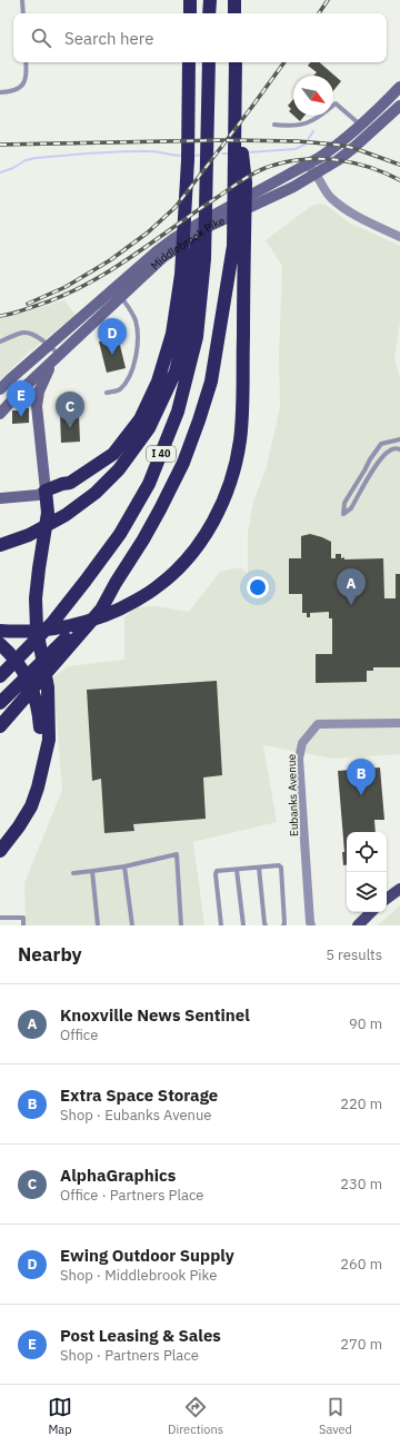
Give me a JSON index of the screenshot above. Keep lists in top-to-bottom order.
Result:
{
  "streets": {
    "highway": ["I 40"],
    "main road": ["Middlebrook Pike"],
    "street": ["Eubanks Avenue"]
  },
  "north": "bottom right",
  "page": {
    "search": "Search here",
    "pins": [
      "D",
      "E",
      "C",
      "A",
      "B"
    ],
    "heading": ["Nearby", "5 results"],
    "list": [
      {
        "mark": "A",
        "name": "Knoxville News Sentinel",
        "note": "Office",
        "value": "90 m"
      },
      {
        "mark": "B",
        "name": "Extra Space Storage",
        "note": "Shop · Eubanks Avenue",
        "value": "220 m"
      },
      {
        "mark": "C",
        "name": "AlphaGraphics",
        "note": "Office · Partners Place",
        "value": "230 m"
      },
      {
        "mark": "D",
        "name": "Ewing Outdoor Supply",
        "note": "Shop · Middlebrook Pike",
        "value": "260 m"
      },
      {
        "mark": "E",
        "name": "Post Leasing & Sales",
        "note": "Shop · Partners Place",
        "value": "270 m"
      }
    ],
    "nav": ["Map", "Directions", "Saved"]
  }
}
